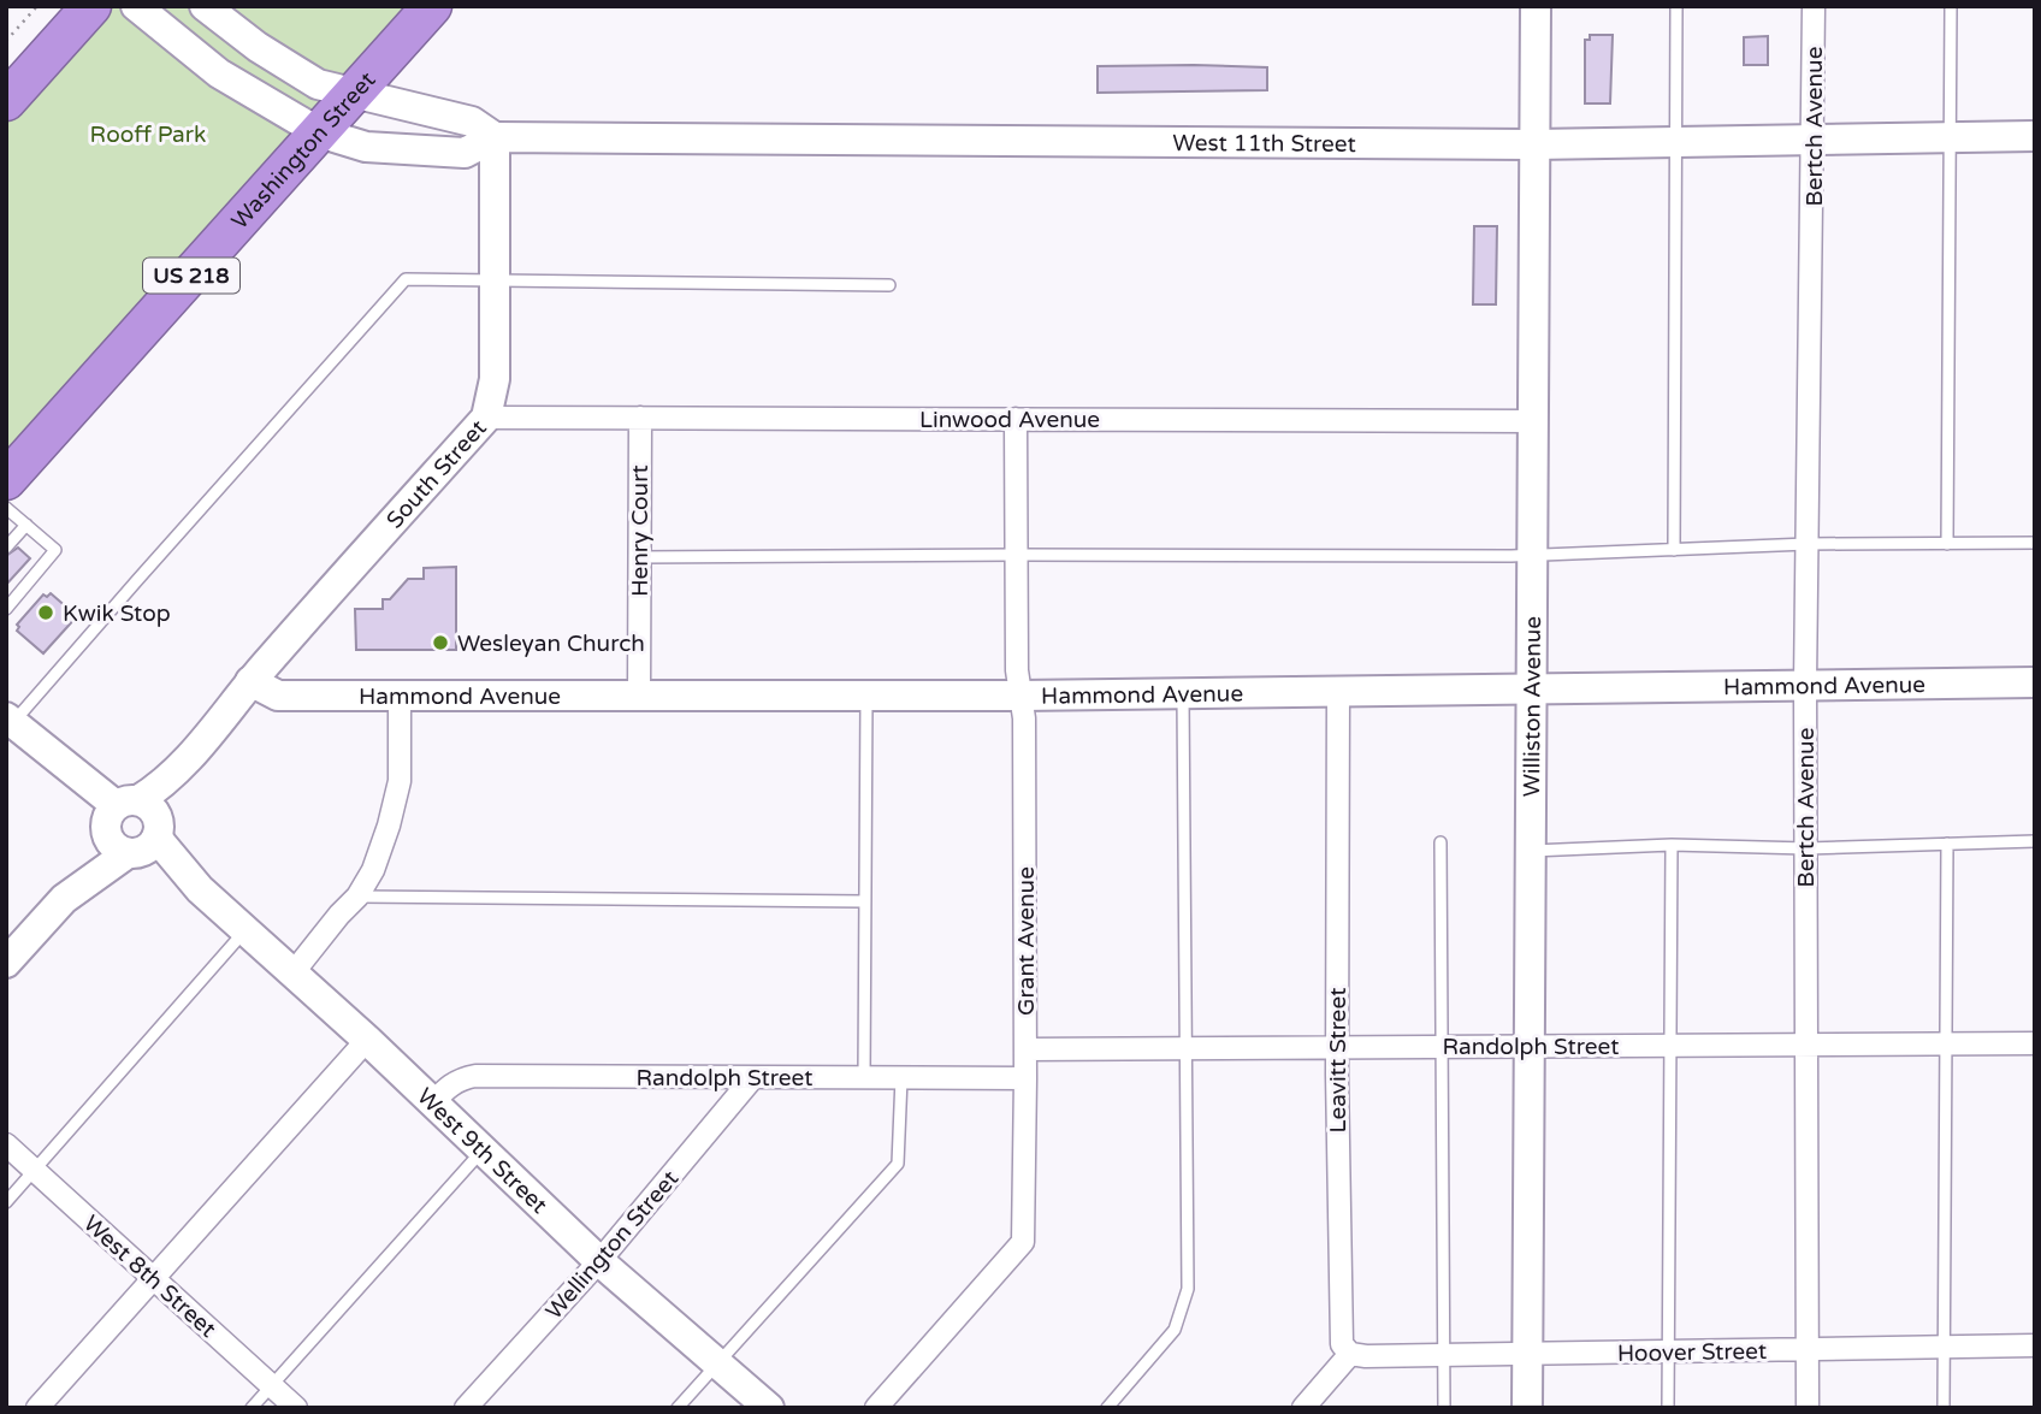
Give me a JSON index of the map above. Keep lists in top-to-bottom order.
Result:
{
  "streets": {
    "highway": ["Washington Street", "US 218"],
    "street": [
      "Bertch Avenue",
      "West 11th Street",
      "Linwood Avenue",
      "South Street",
      "Henry Court",
      "Hammond Avenue",
      "Williston Avenue",
      "Grant Avenue",
      "Randolph Street",
      "Leavitt Street",
      "West 9th Street",
      "Wellington Street",
      "West 8th Street",
      "Hoover Street"
    ]
  },
  "crossings": [
    ["Bertch Avenue", "West 11th Street"],
    ["Bertch Avenue", "Hammond Avenue"],
    ["Bertch Avenue", "Randolph Street"],
    ["Bertch Avenue", "Hoover Street"],
    ["West 11th Street", "Washington Street"],
    ["West 11th Street", "South Street"],
    ["West 11th Street", "Williston Avenue"],
    ["Linwood Avenue", "South Street"],
    ["Linwood Avenue", "Henry Court"],
    ["Linwood Avenue", "Williston Avenue"],
    ["Linwood Avenue", "Grant Avenue"],
    ["South Street", "Hammond Avenue"],
    ["South Street", "West 9th Street"],
    ["Henry Court", "Hammond Avenue"],
    ["Hammond Avenue", "Williston Avenue"],
    ["Hammond Avenue", "Grant Avenue"],
    ["Hammond Avenue", "Leavitt Street"],
    ["Williston Avenue", "Randolph Street"],
    ["Williston Avenue", "Hoover Street"],
    ["Grant Avenue", "Randolph Street"],
    ["Randolph Street", "Leavitt Street"],
    ["Randolph Street", "West 9th Street"],
    ["Randolph Street", "Wellington Street"],
    ["Leavitt Street", "Hoover Street"],
    ["West 9th Street", "Wellington Street"]
  ],
  "parks": ["Rooff Park"],
  "places": ["Kwik Stop", "Wesleyan Church"]
}
